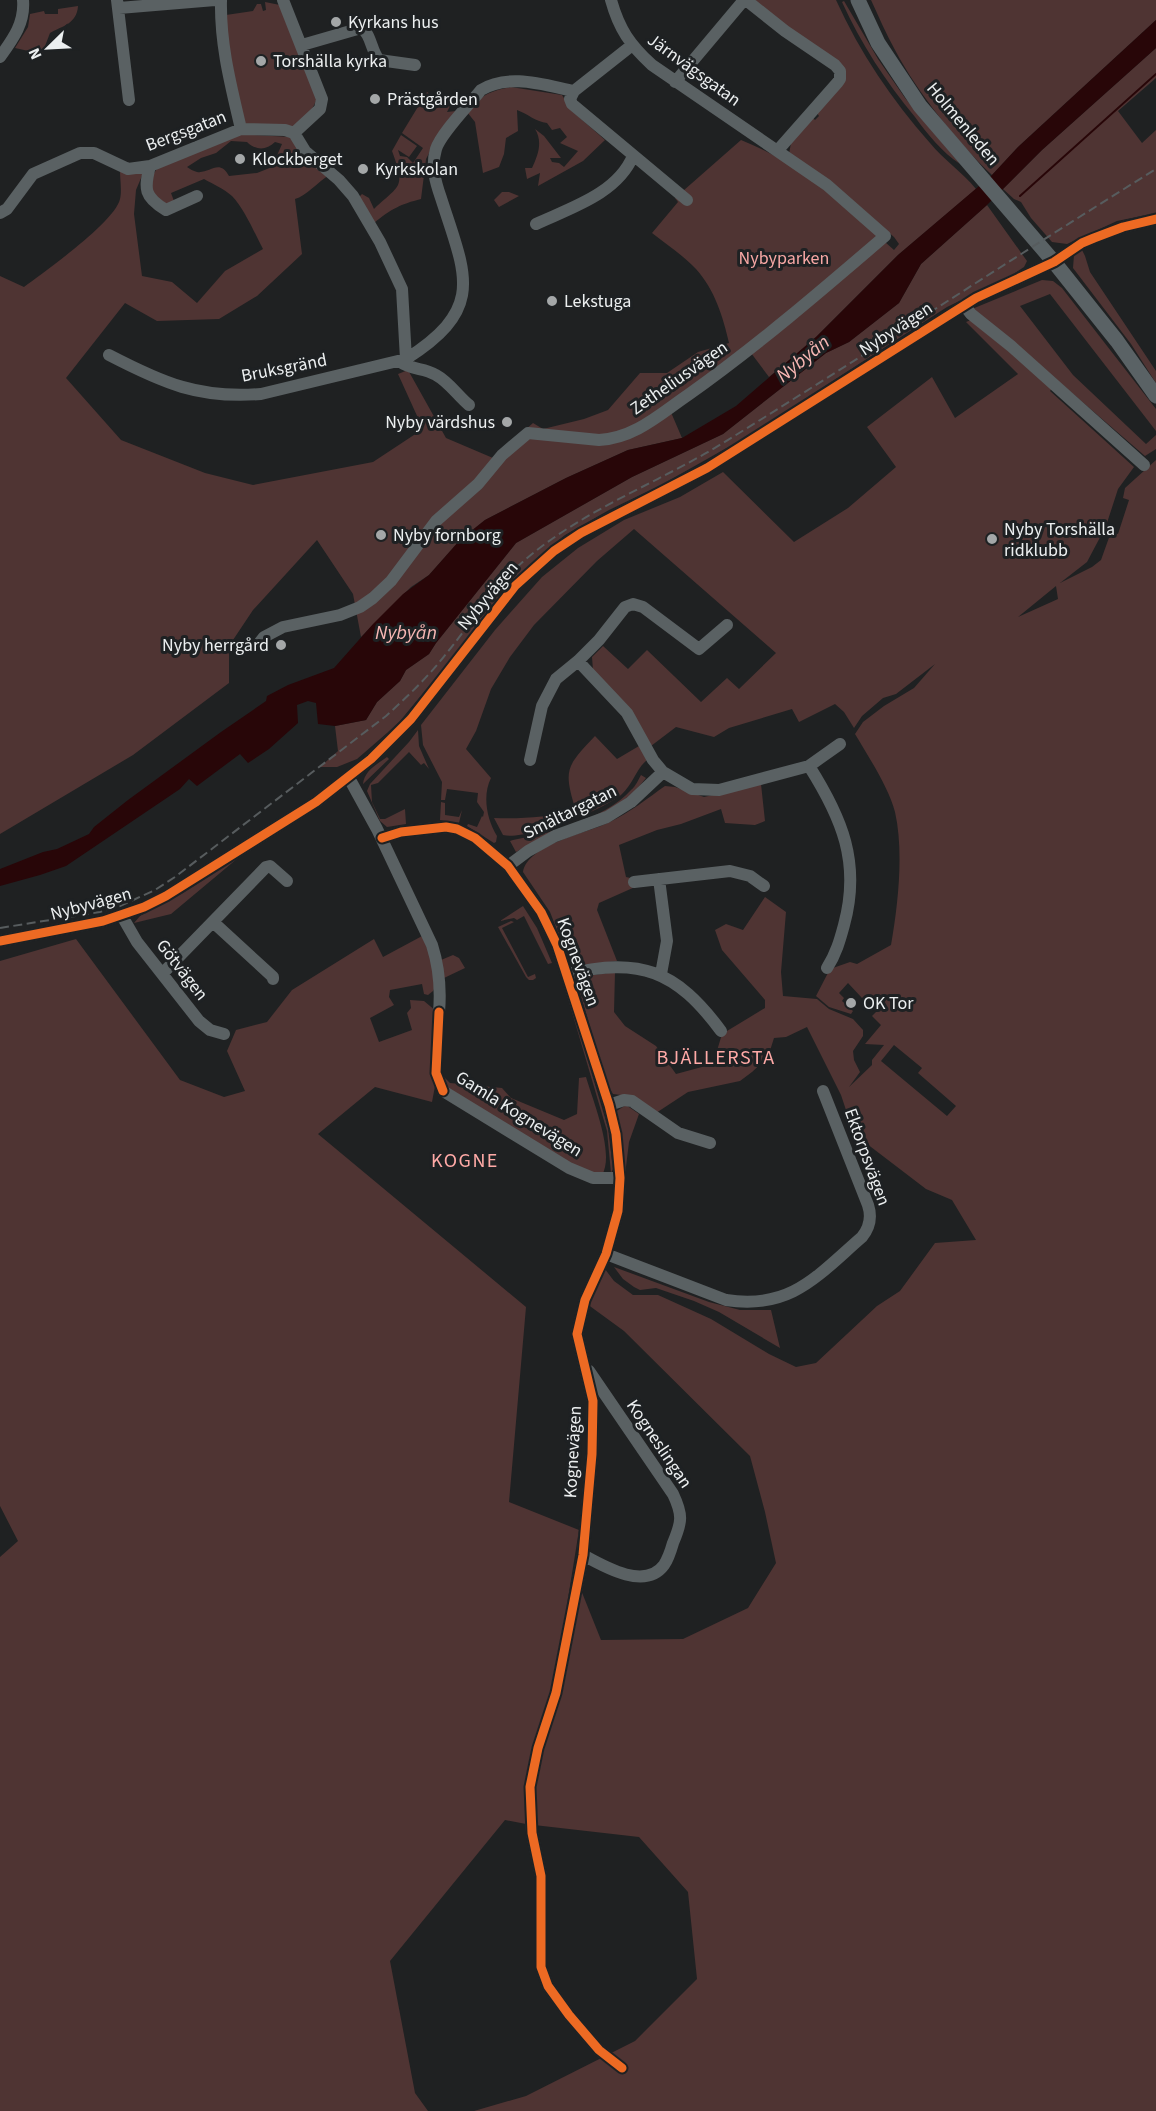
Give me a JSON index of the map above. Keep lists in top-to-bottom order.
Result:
{
  "streets": {
    "main road": ["Holmenleden"],
    "street": [
      "Järnvägsgatan",
      "Bergsgatan",
      "Nybyvägen",
      "Bruksgränd",
      "Zetheliusvägen",
      "Smältargatan",
      "Kognevägen",
      "Götvägen",
      "Gamla Kognevägen",
      "Ektorpsvägen",
      "Kogneslingan"
    ]
  },
  "crossings": [
    ["Järnvägsgatan", "Zetheliusvägen"],
    ["Holmenleden", "Nybyvägen"],
    ["Nybyvägen", "Götvägen"],
    ["Smältargatan", "Kognevägen"],
    ["Kognevägen", "Gamla Kognevägen"],
    ["Kognevägen", "Ektorpsvägen"],
    ["Kognevägen", "Kogneslingan"]
  ],
  "districts": ["BJÄLLERSTA", "KOGNE"],
  "water": ["Nybyån"],
  "parks": ["Nybyparken"],
  "places": [
    "Kyrkans hus",
    "Torshälla kyrka",
    "Prästgården",
    "Klockberget",
    "Kyrkskolan",
    "Lekstuga",
    "Nyby värdshus",
    "Nyby fornborg",
    "Nyby Torshälla ridklubb",
    "Nyby herrgård",
    "OK Tor"
  ],
  "north": "bottom left"
}
